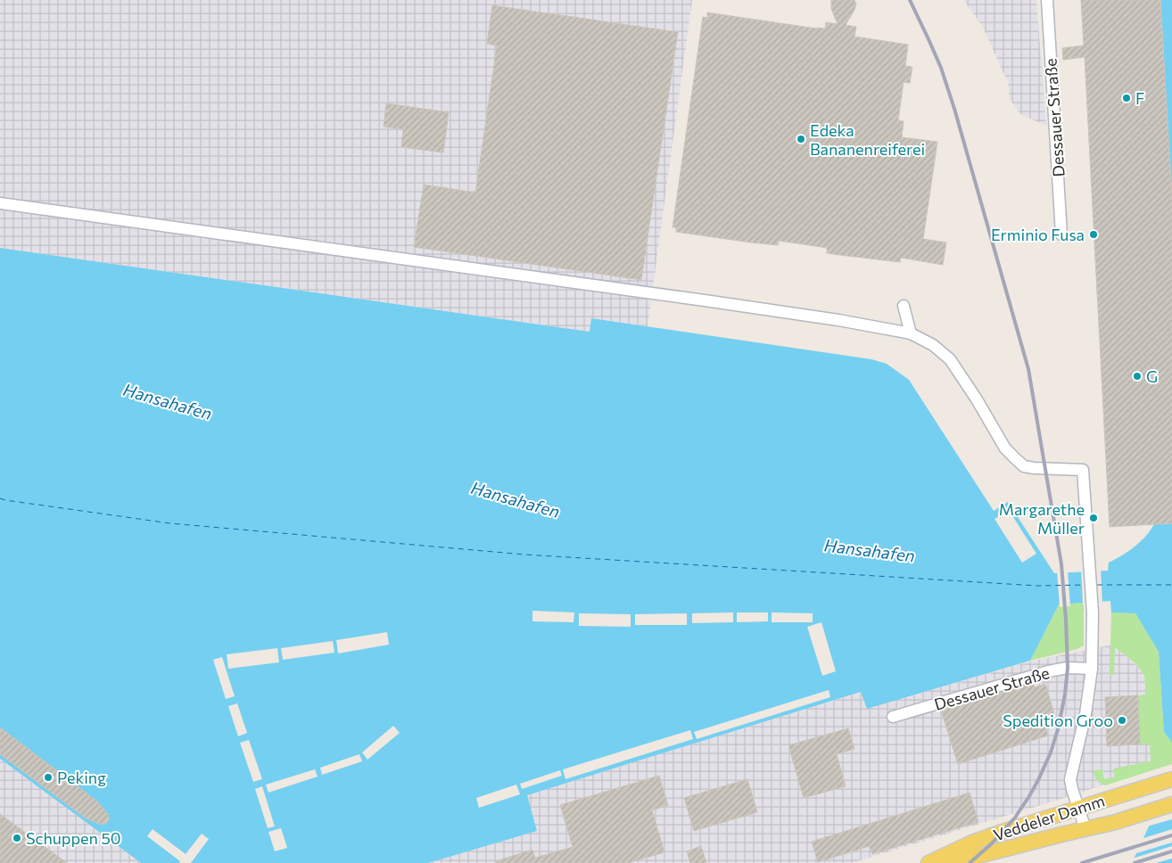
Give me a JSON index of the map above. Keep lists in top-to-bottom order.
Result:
{
  "streets": {
    "main road": ["Veddeler Damm"],
    "street": ["Dessauer Straße"]
  },
  "water": ["Hansahafen"],
  "places": [
    "F",
    "Edeka Bananenreiferei",
    "Erminio Fusa",
    "G",
    "Margarethe Müller",
    "Spedition Groo",
    "Peking",
    "Schuppen 50"
  ]
}
